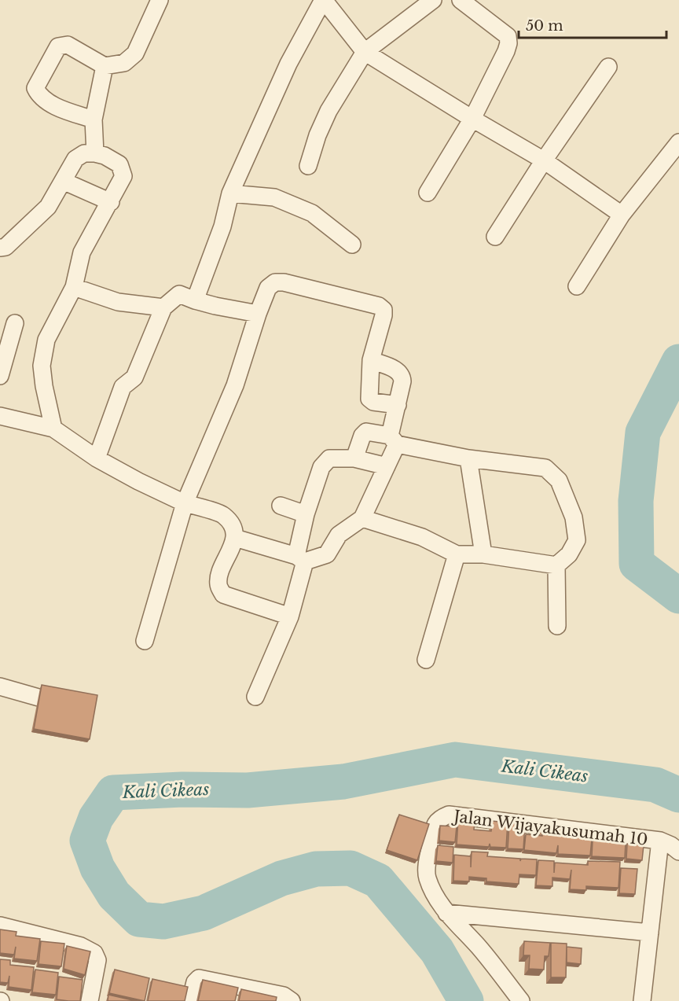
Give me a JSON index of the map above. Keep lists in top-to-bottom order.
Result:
{
  "streets": {
    "street": ["Jalan Wijayakusumah 10"]
  },
  "water": ["Kali Cikeas"],
  "scale_bar": "50 m"
}
